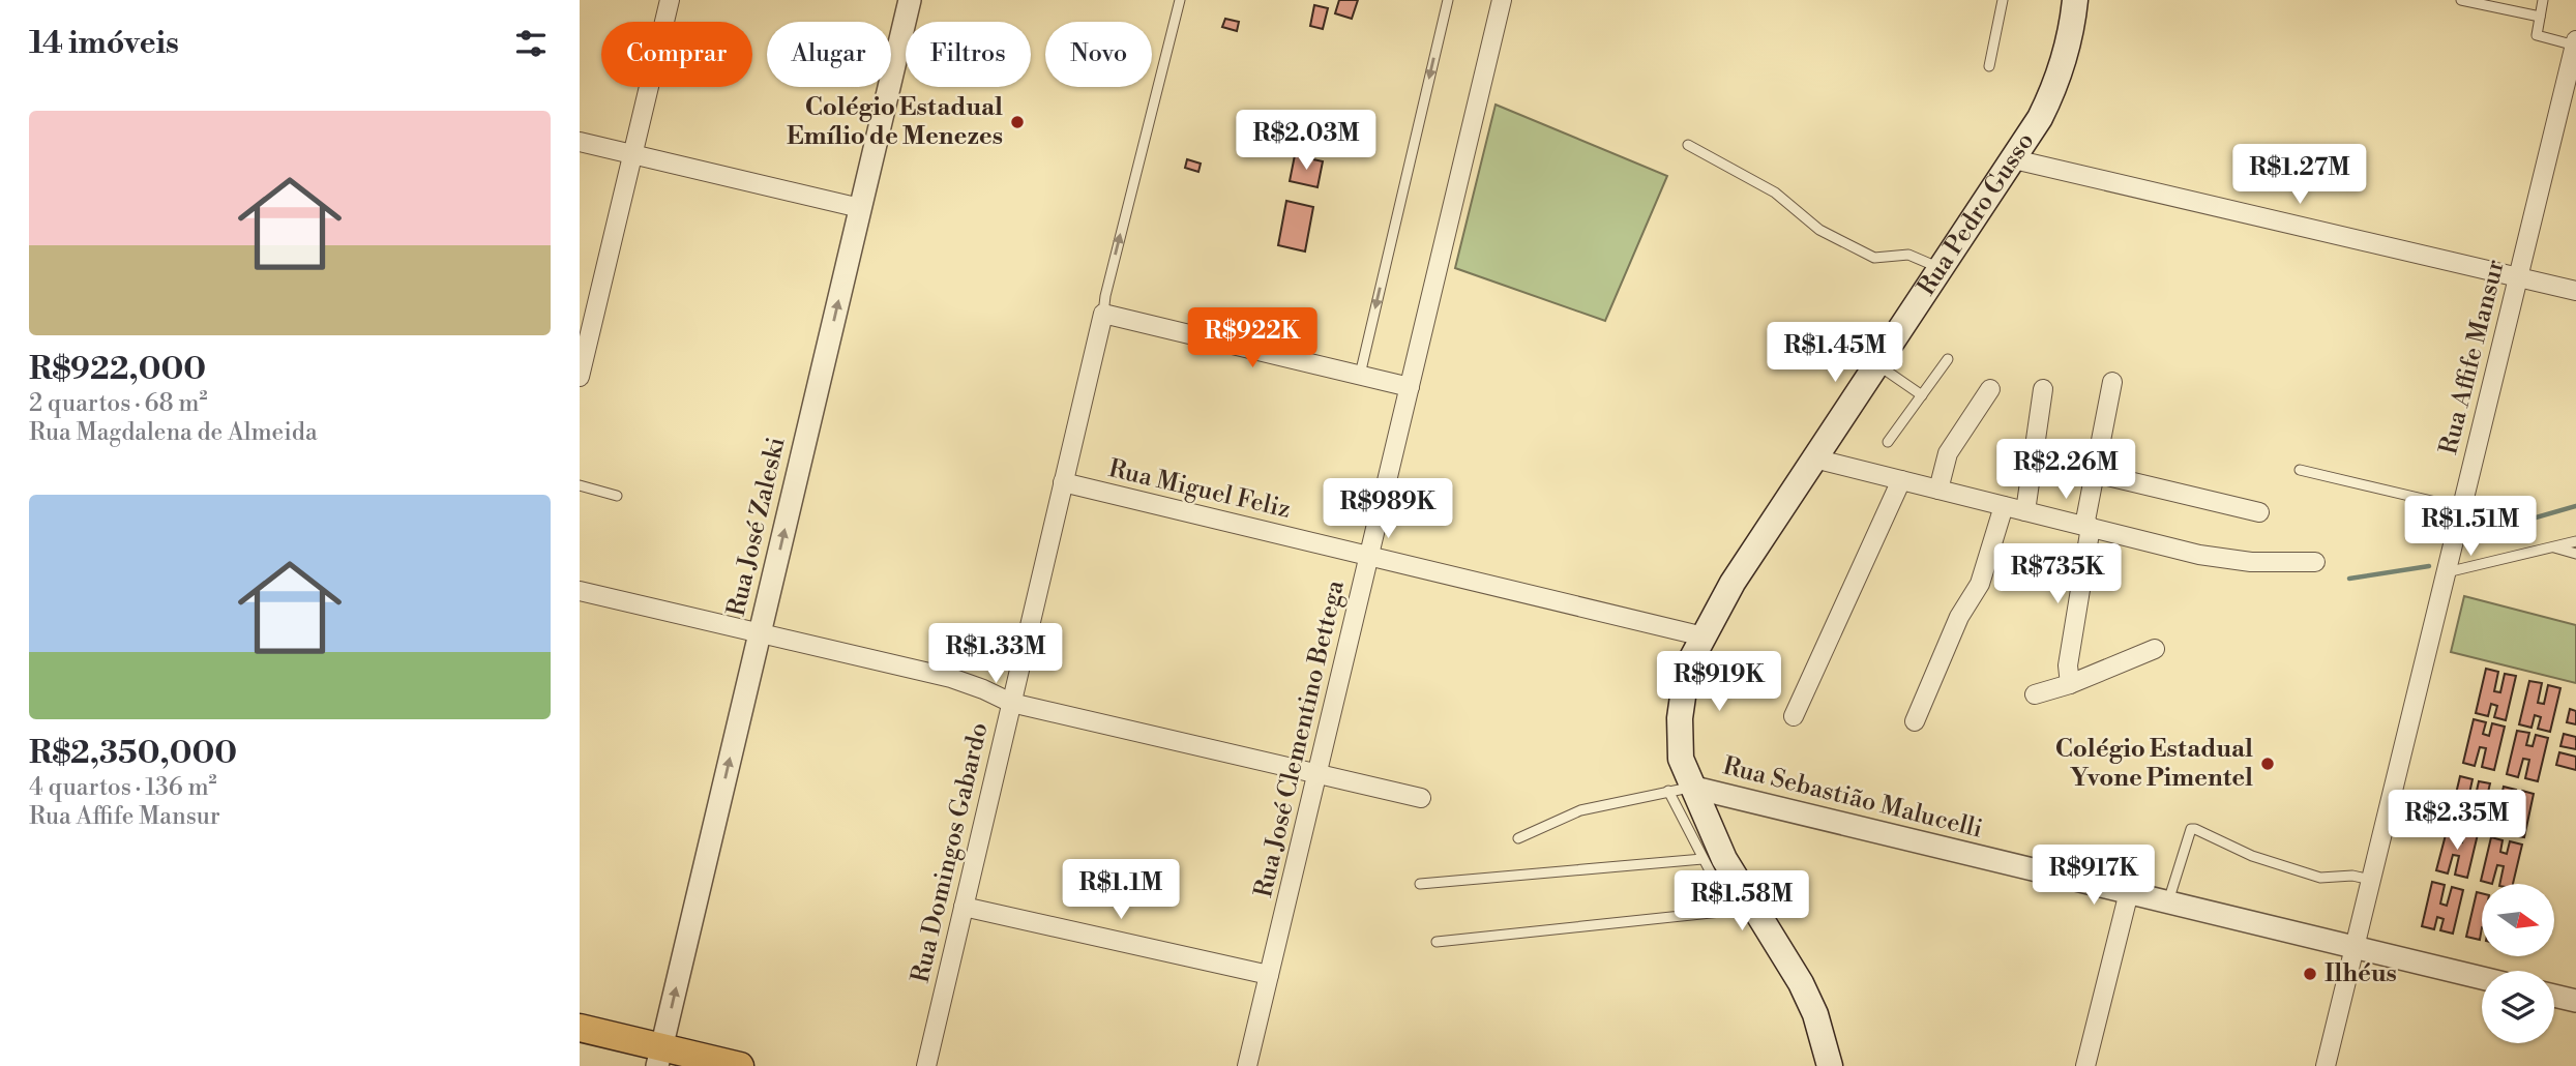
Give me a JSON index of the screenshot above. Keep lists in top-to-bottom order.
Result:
{
  "streets": {
    "main road": ["Rua Pedro Gusso"],
    "street": [
      "Rua Affife Mansur",
      "Rua Miguel Feliz",
      "Rua José Zaleski",
      "Rua José Clementino Bettega",
      "Rua Sebastião Malucelli",
      "Rua Domingos Gabardo"
    ]
  },
  "crossings": [
    ["Rua Pedro Gusso", "Rua Miguel Feliz"],
    ["Rua Pedro Gusso", "Rua Sebastião Malucelli"],
    ["Rua Affife Mansur", "Rua Sebastião Malucelli"],
    ["Rua Miguel Feliz", "Rua José Clementino Bettega"],
    ["Rua Miguel Feliz", "Rua Domingos Gabardo"]
  ],
  "one_way": ["Rua José Zaleski"],
  "places": ["Colégio Estadual Emílio de Menezes", "Colégio Estadual Yvone Pimentel", "Ilhéus"],
  "north": "right",
  "page": {
    "heading": "14 imóveis",
    "chip": [
      "Comprar",
      "Alugar",
      "Filtros",
      "Novo"
    ],
    "list": [
      {
        "name": "R$922,000",
        "note": "2 quartos · 68 m² · Rua Magdalena de Almeida"
      },
      {
        "name": "R$2,350,000",
        "note": "4 quartos · 136 m² · Rua Affife Mansur"
      }
    ],
    "price": [
      "R$2.03M",
      "R$1.27M",
      "R$922K",
      "R$1.45M",
      "R$2.26M",
      "R$989K",
      "R$1.51M",
      "R$735K",
      "R$1.33M",
      "R$919K",
      "R$2.35M",
      "R$917K",
      "R$1.1M",
      "R$1.58M"
    ]
  }
}
